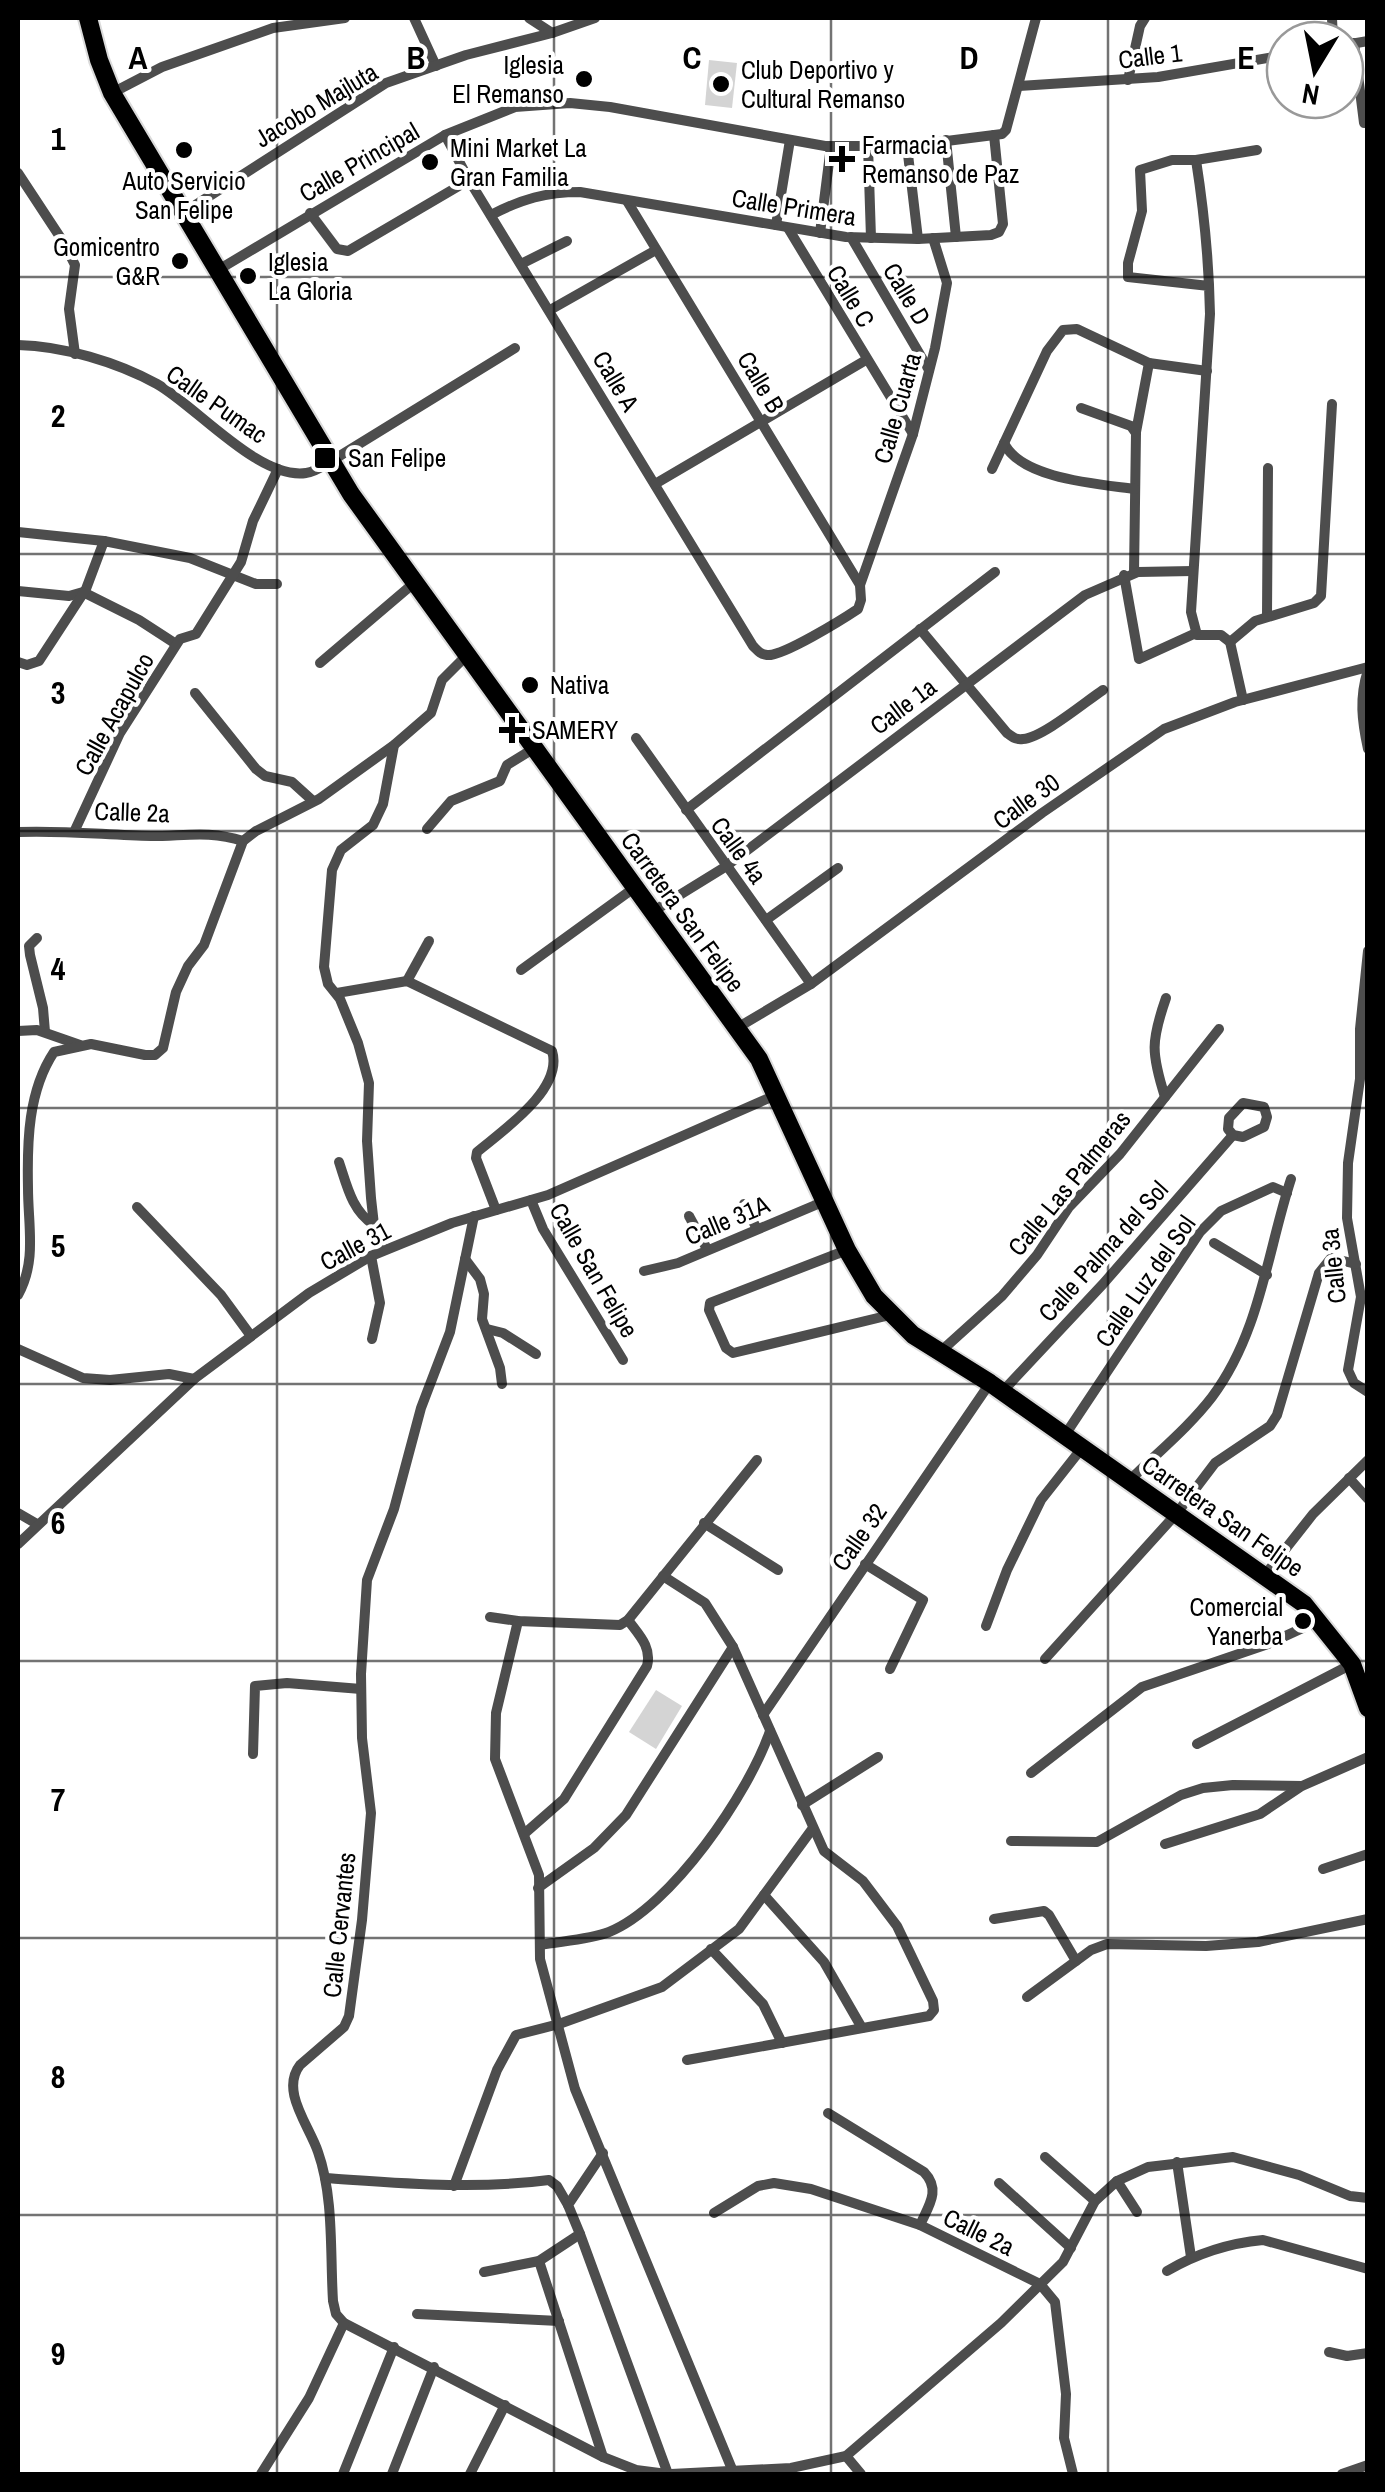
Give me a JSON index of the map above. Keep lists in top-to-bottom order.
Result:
{
  "streets": {
    "main road": ["Carretera San Felipe"],
    "street": [
      "Calle 1",
      "Jacobo Majluta",
      "Calle Principal",
      "Calle Primera",
      "Calle D",
      "Calle C",
      "Calle A",
      "Calle B",
      "Calle Pumac",
      "Calle Cuarta",
      "Calle 1a",
      "Calle Acapulco",
      "Calle 30",
      "Calle 2a",
      "Calle 4a",
      "Calle Las Palmeras",
      "Calle 31A",
      "Calle 31",
      "Calle Palma del Sol",
      "Calle 3a",
      "Calle San Felipe",
      "Calle Luz del Sol",
      "Calle 32",
      "Calle Cervantes"
    ]
  },
  "crossings": [
    ["Jacobo Majluta", "Carretera San Felipe"],
    ["Calle Principal", "Calle Primera"],
    ["Calle Principal", "Calle A"],
    ["Calle Principal", "Carretera San Felipe"],
    ["Calle Primera", "Calle D"],
    ["Calle Primera", "Calle C"],
    ["Calle Primera", "Calle A"],
    ["Calle Primera", "Calle B"],
    ["Calle Primera", "Calle Cuarta"],
    ["Calle D", "Calle Cuarta"],
    ["Calle C", "Calle Cuarta"],
    ["Calle A", "Calle Cuarta"],
    ["Calle B", "Calle Cuarta"],
    ["Calle Pumac", "Calle Acapulco"],
    ["Calle Pumac", "Carretera San Felipe"],
    ["Calle 1a", "Calle 4a"],
    ["Calle 1a", "Carretera San Felipe"],
    ["Calle Acapulco", "Calle 2a"],
    ["Calle 30", "Calle 4a"],
    ["Calle 30", "Carretera San Felipe"],
    ["Carretera San Felipe", "Calle Las Palmeras"],
    ["Carretera San Felipe", "Calle 31A"],
    ["Carretera San Felipe", "Calle 31"],
    ["Carretera San Felipe", "Calle Palma del Sol"],
    ["Carretera San Felipe", "Calle Luz del Sol"],
    ["Carretera San Felipe", "Calle 32"],
    ["Calle 31", "Calle San Felipe"],
    ["Calle 31", "Calle Cervantes"],
    ["Calle Palma del Sol", "Calle 32"]
  ],
  "places": {
    "other": [
      "Iglesia El Remanso",
      "Club Deportivo y Cultural Remanso",
      "Auto Servicio San Felipe",
      "Mini Market La Gran Familia",
      "Gomicentro G&R",
      "Iglesia La Gloria",
      "Nativa",
      "Comercial Yanerba"
    ],
    "health": ["Farmacia Remanso de Paz", "SAMERY"],
    "transit": ["San Felipe"]
  },
  "north": "bottom",
  "grid": {
    "columns": [
      "A",
      "B",
      "C",
      "D",
      "E"
    ],
    "rows": [
      "1",
      "2",
      "3",
      "4",
      "5",
      "6",
      "7",
      "8",
      "9"
    ]
  }
}
